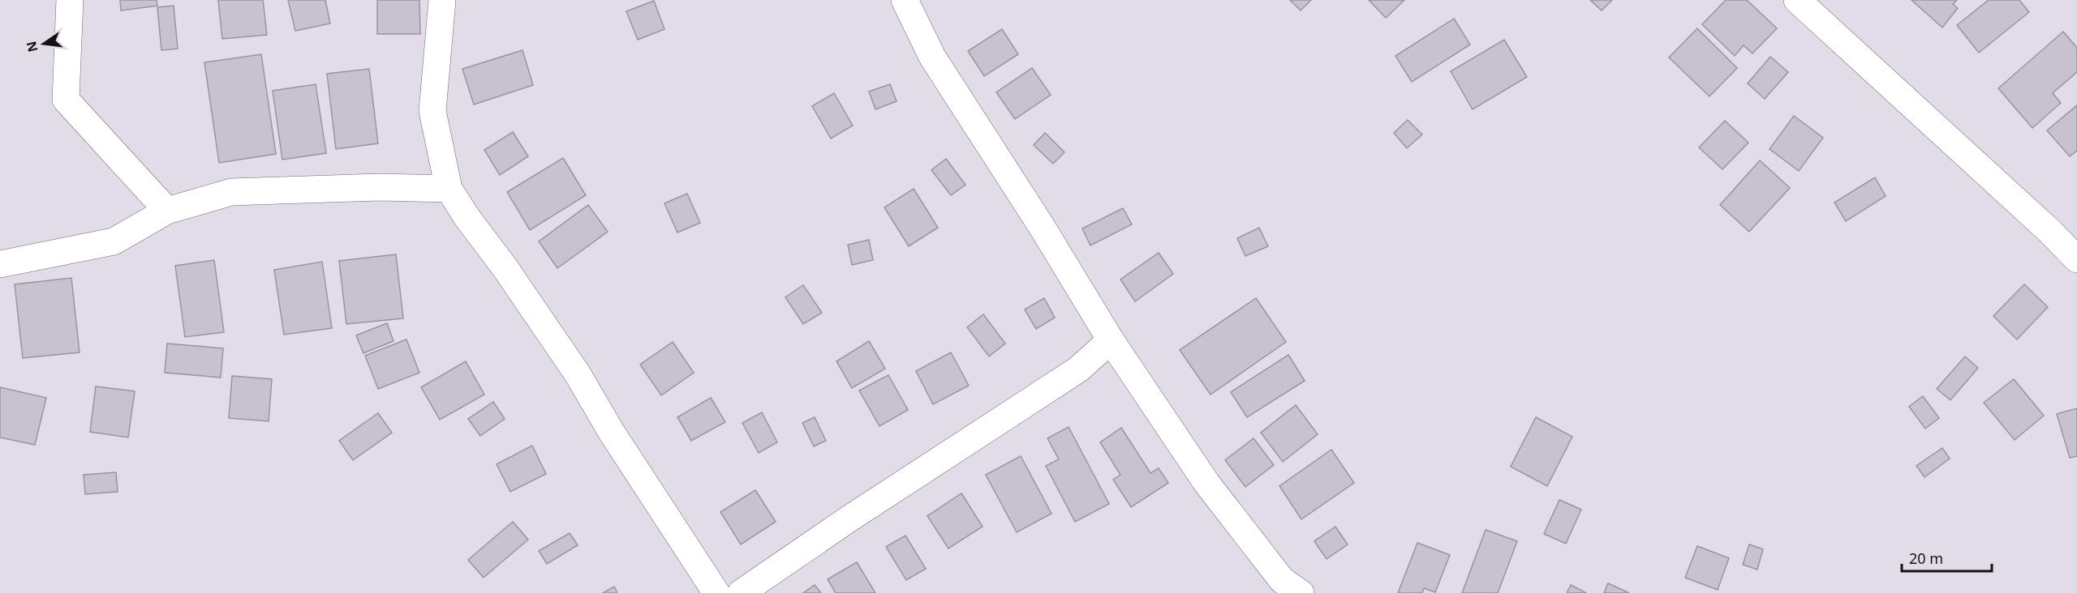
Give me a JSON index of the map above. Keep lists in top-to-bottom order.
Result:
{
  "scale_bar": "20 m",
  "north": "left"
}
